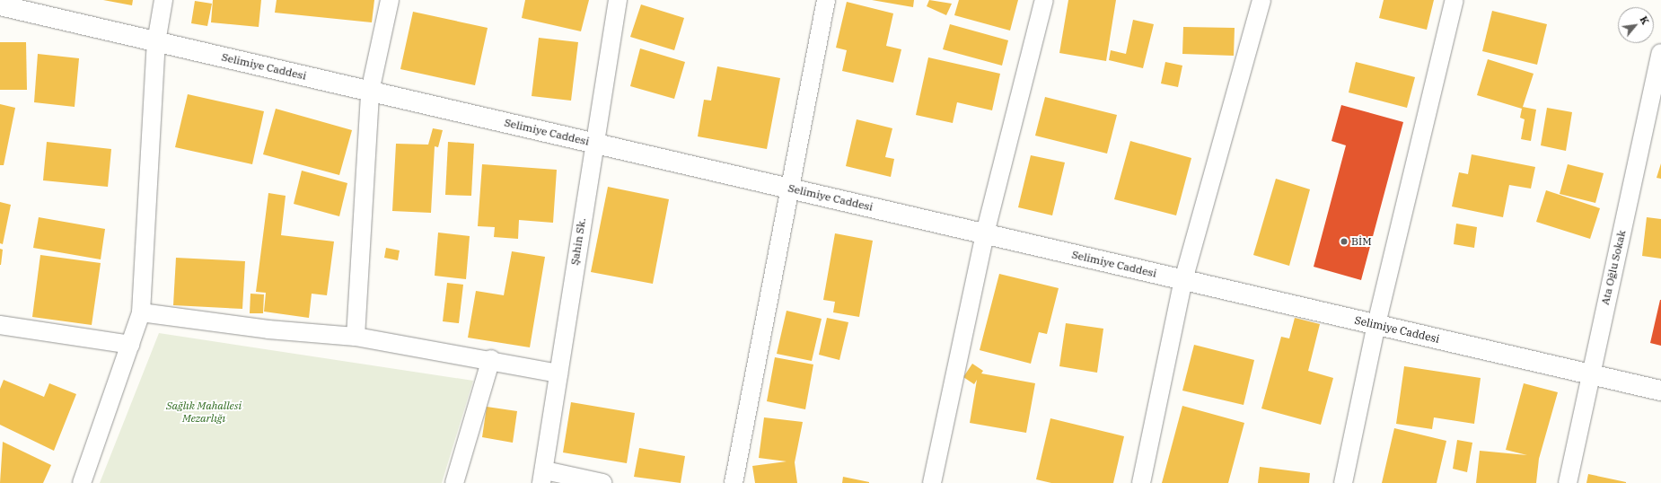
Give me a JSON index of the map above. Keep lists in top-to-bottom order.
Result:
{
  "streets": {
    "street": ["Selimiye Caddesi", "Şahin Sk.", "Ata Oğlu Sokak"]
  },
  "crossings": [
    ["Selimiye Caddesi", "Şahin Sk."],
    ["Selimiye Caddesi", "Ata Oğlu Sokak"]
  ],
  "parks": ["Sağlık Mahallesi Mezarlığı"],
  "places": ["BİM"],
  "north": "top right"
}
